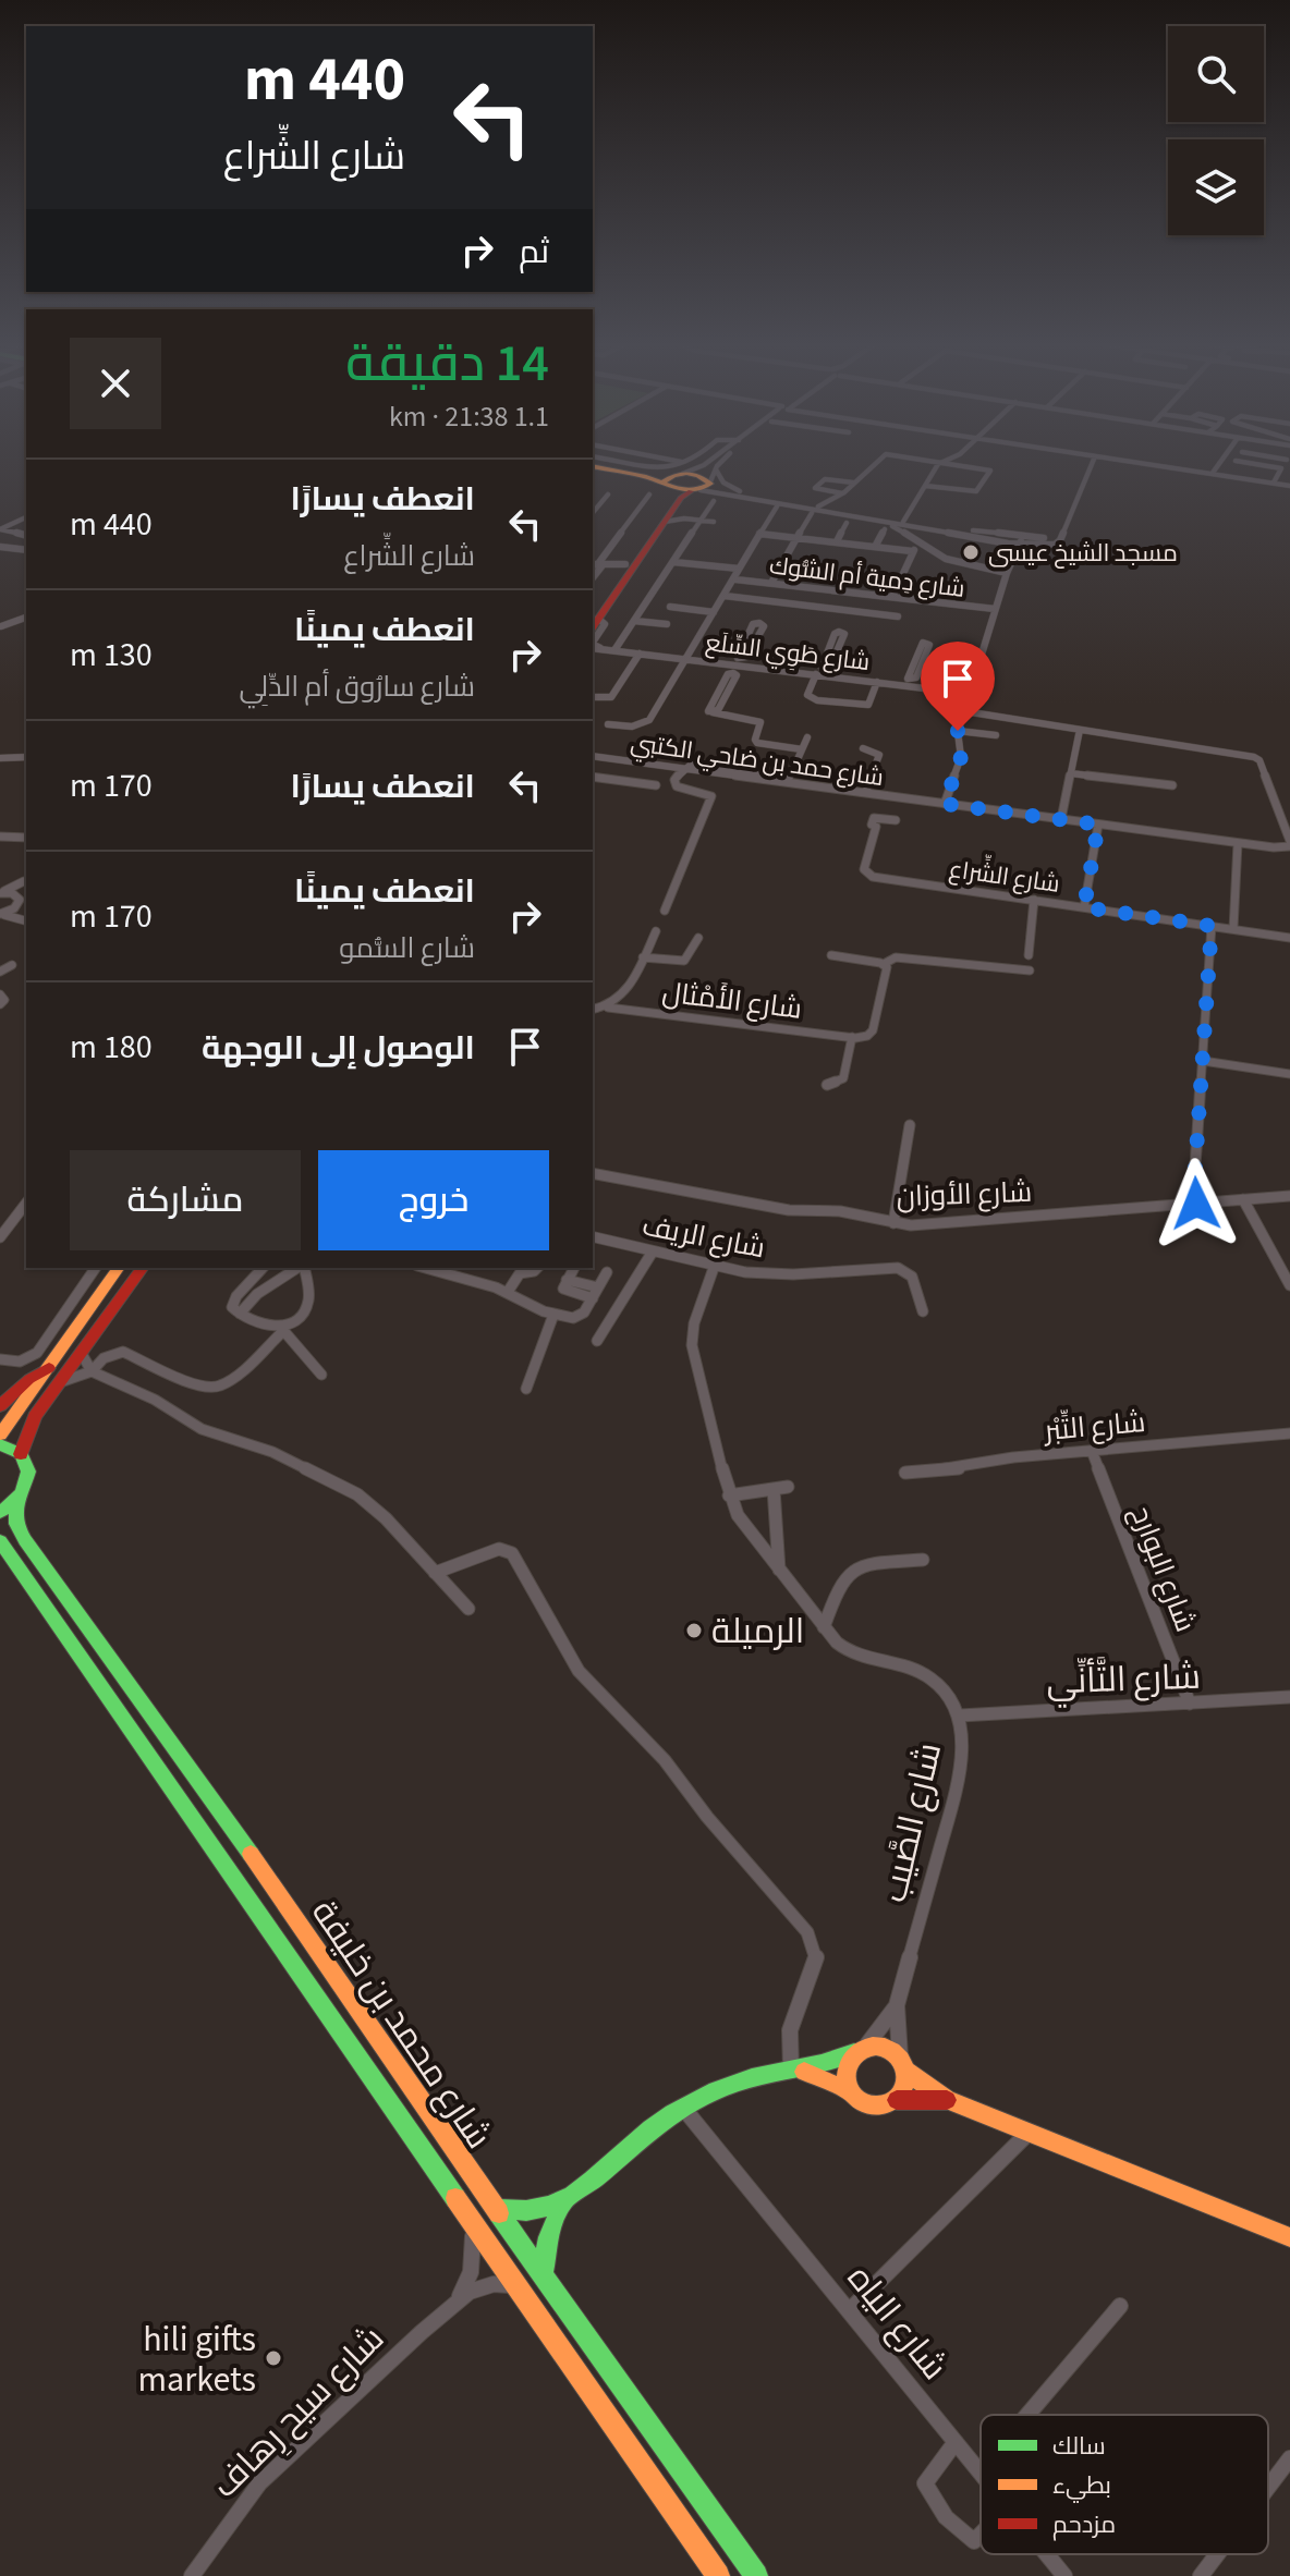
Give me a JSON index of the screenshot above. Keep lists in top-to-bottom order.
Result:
{
  "streets": {
    "main road": ["شارع محمد بن خليفة"],
    "street": [
      "شارع دِمية أم الشُّوك",
      "شارع طَوِي السِّلَع",
      "شارع حمد بن ضاحي الكتبي",
      "شارع الشِّراع",
      "شارع الأَمْثال",
      "شارع الأوزان",
      "شارع الريف",
      "شارع التِّبْر",
      "شارع البوارح",
      "شارع التَّأنِّي",
      "شارع الصَّيب",
      "شارع الياه",
      "شارع سيح رِهاف"
    ]
  },
  "crossings": [
    ["شارع الريف", "شارع الصَّيب"],
    ["شارع التِّبْر", "شارع البوارح"],
    ["شارع البوارح", "شارع التَّأنِّي"],
    ["شارع التَّأنِّي", "شارع الصَّيب"],
    ["شارع محمد بن خليفة", "شارع سيح رِهاف"]
  ],
  "places": ["مسجد الشيخ عيسى", "الرميلة", "hili gifts markets"],
  "legend": ["سالك", "بطيء", "مزدحم"],
  "page": {
    "turn": ["440 m", "شارع الشِّراع"],
    "then": "ثم",
    "heading": ["14 دقيقة", "1.1 km · 21:38"],
    "list": [
      {
        "name": "انعطف يسارًا",
        "note": "شارع الشِّراع",
        "value": "440 m"
      },
      {
        "name": "انعطف يمينًا",
        "note": "شارع سارُوق أم الدِّلِي",
        "value": "130 m"
      },
      {
        "name": "انعطف يسارًا",
        "value": "170 m"
      },
      {
        "name": "انعطف يمينًا",
        "note": "شارع السُّمو",
        "value": "170 m"
      },
      {
        "name": "الوصول إلى الوجهة",
        "value": "180 m"
      }
    ],
    "buttons": ["خروج", "مشاركة"]
  }
}
